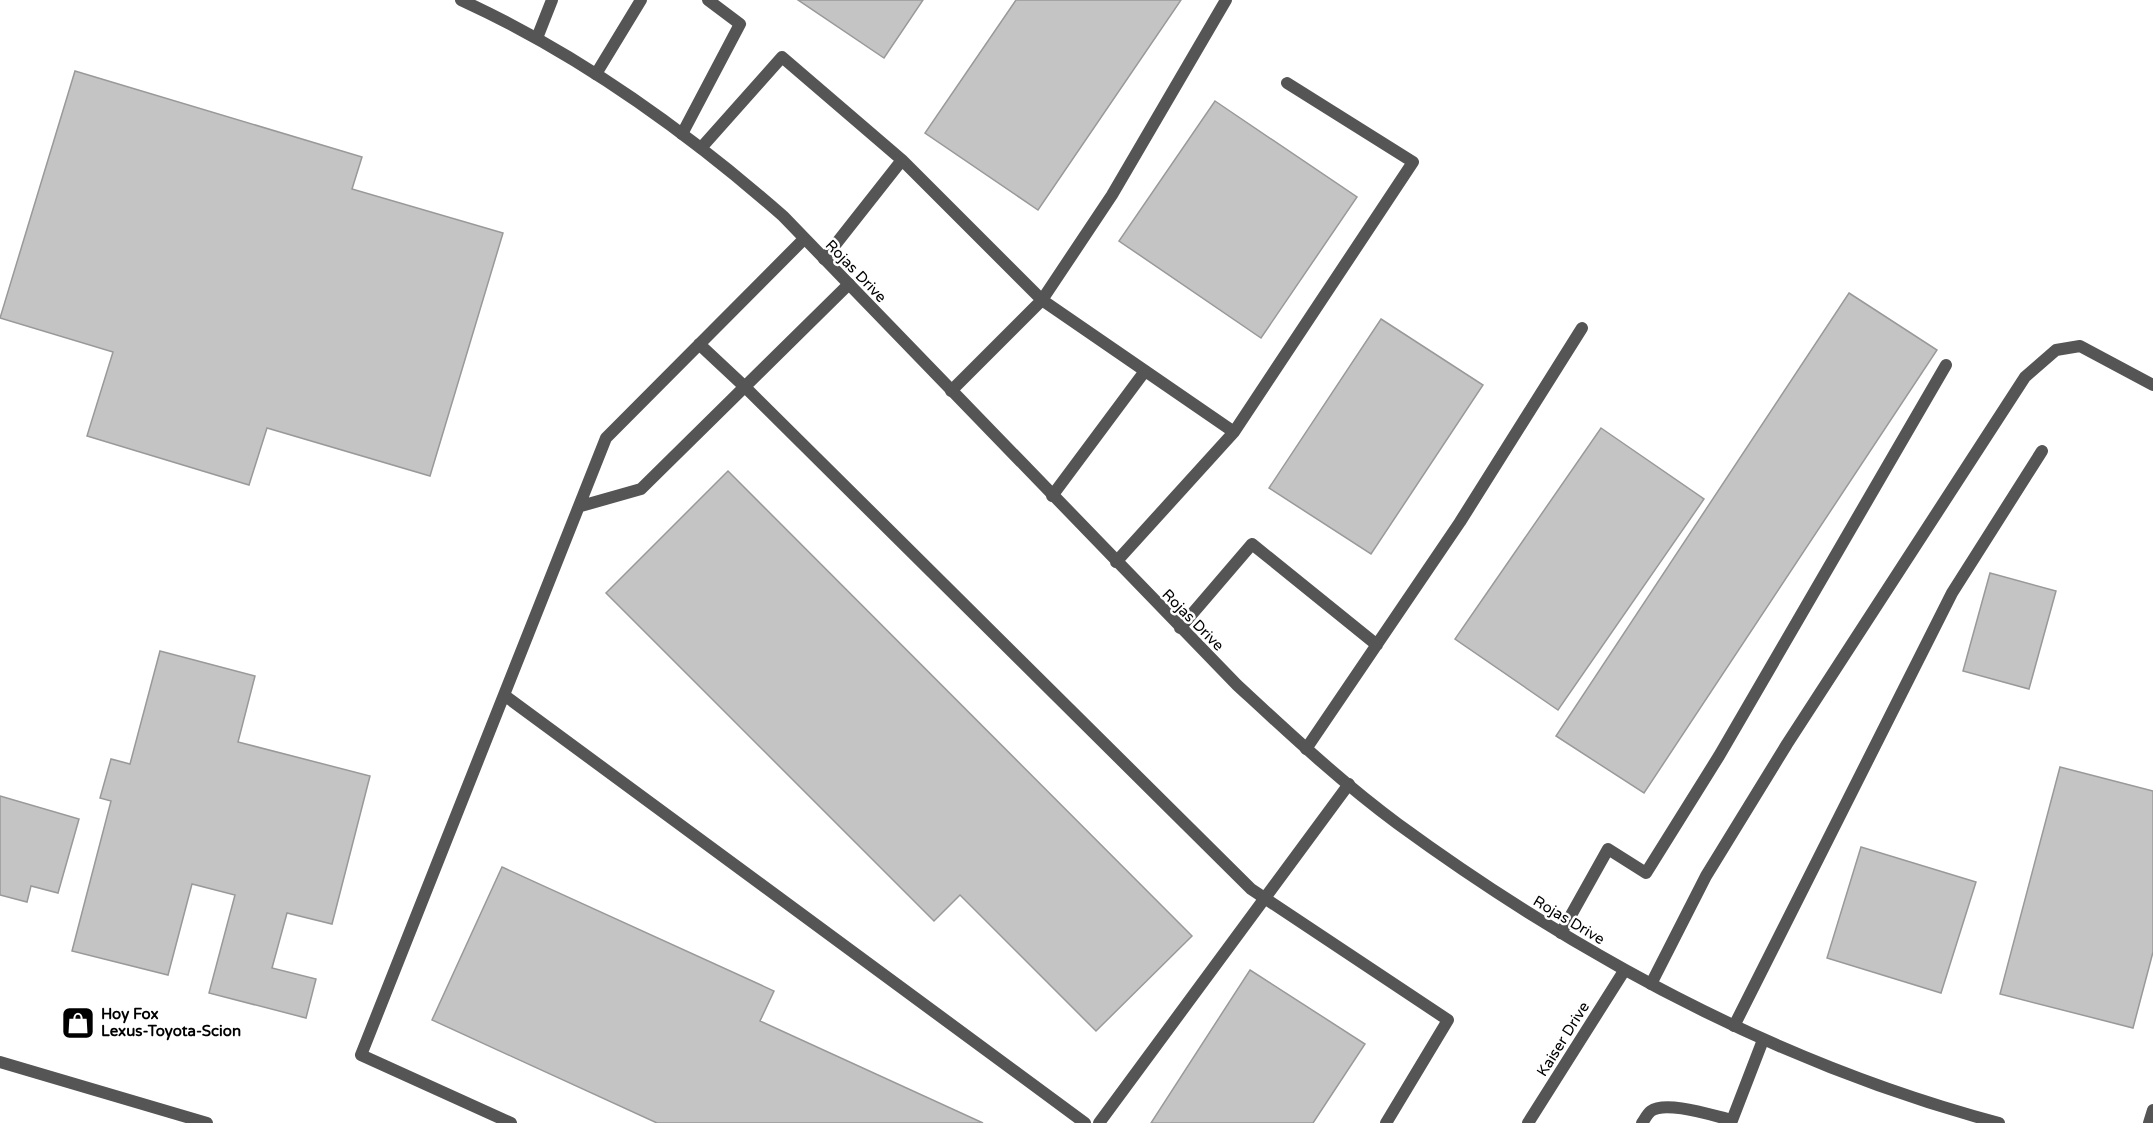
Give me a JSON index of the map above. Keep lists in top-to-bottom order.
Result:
{
  "streets": {
    "street": ["Rojas Drive", "Kaiser Drive"]
  },
  "crossings": [
    ["Rojas Drive", "Kaiser Drive"]
  ],
  "places": {
    "shop": ["Hoy Fox Lexus-Toyota-Scion"]
  }
}
